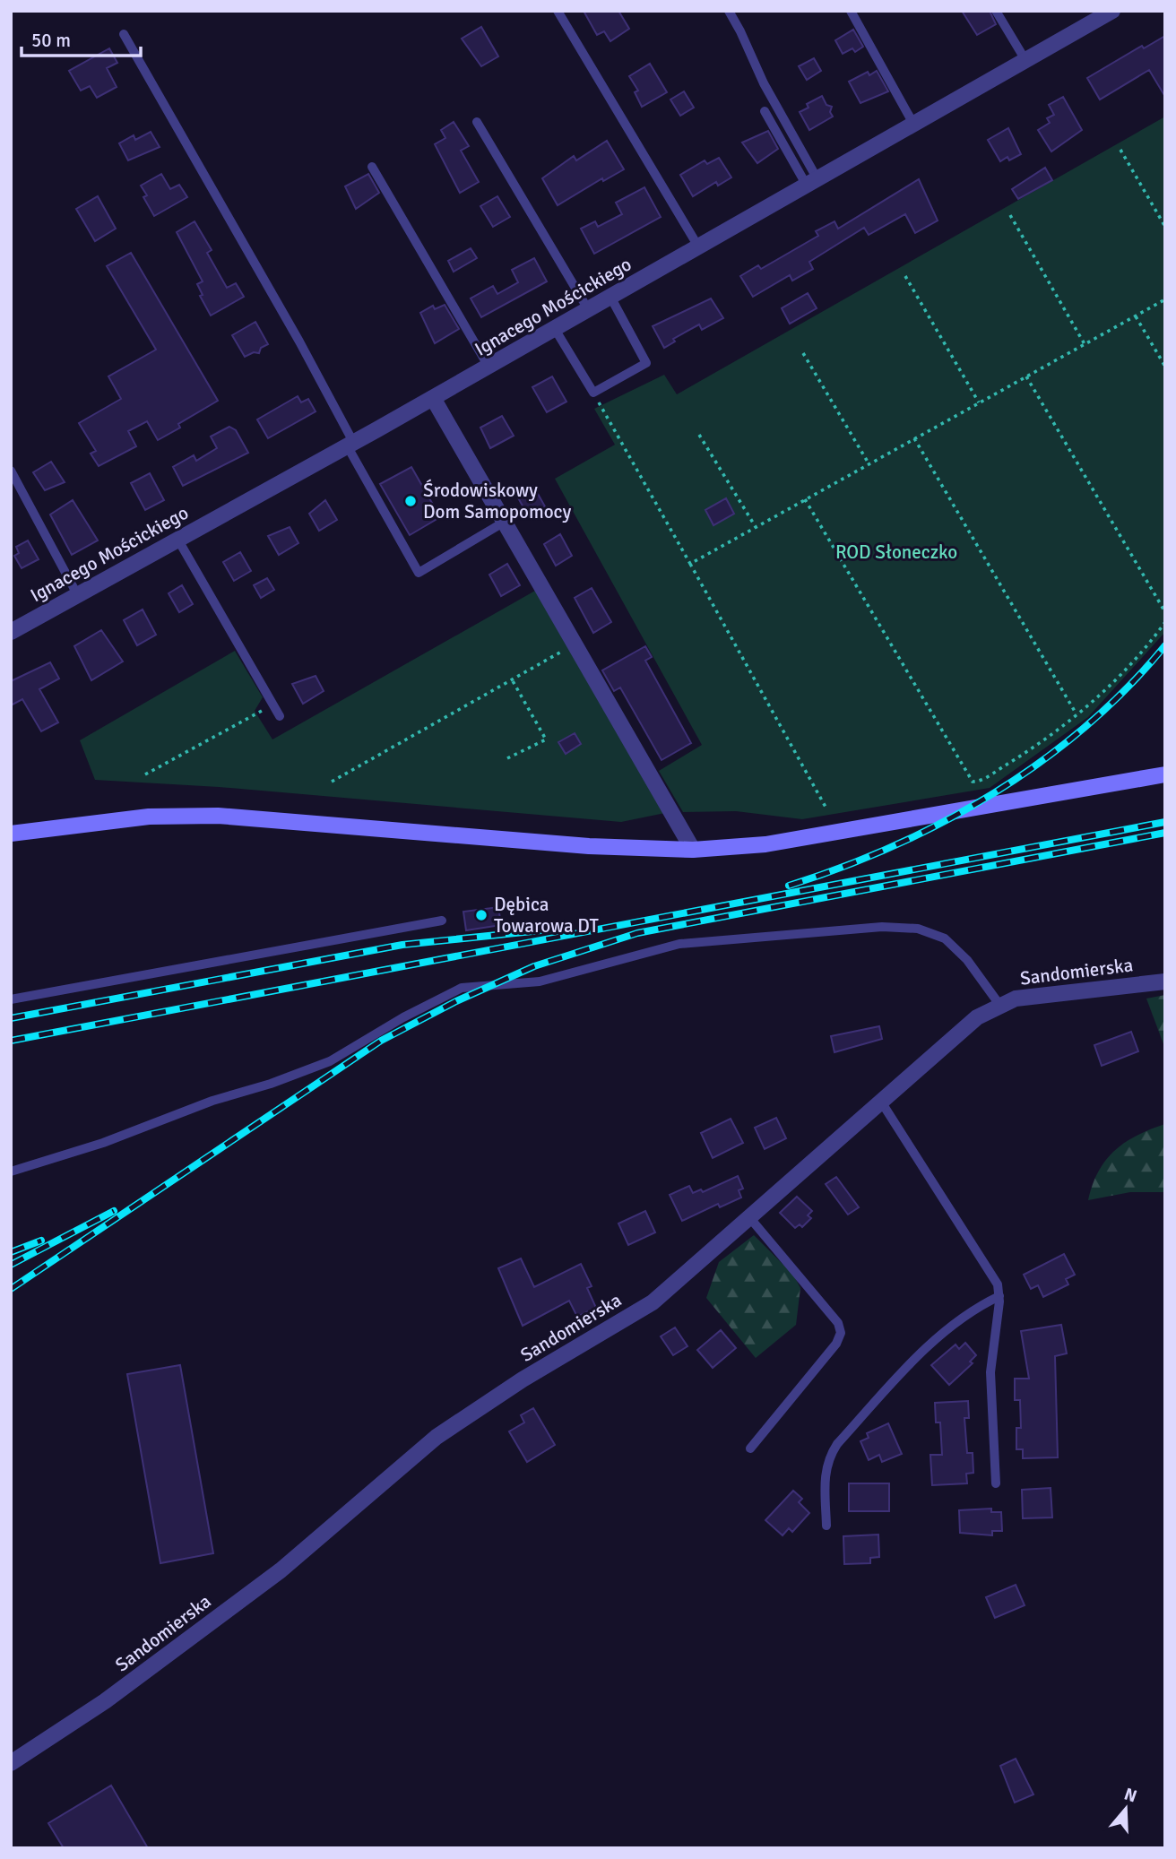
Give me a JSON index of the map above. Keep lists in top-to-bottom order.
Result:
{
  "streets": {
    "street": ["Ignacego Mościckiego", "Sandomierska"]
  },
  "parks": ["ROD Słoneczko"],
  "places": ["Środowiskowy Dom Samopomocy", "Dębica Towarowa DT"],
  "scale_bar": "50 m",
  "north": "top"
}
